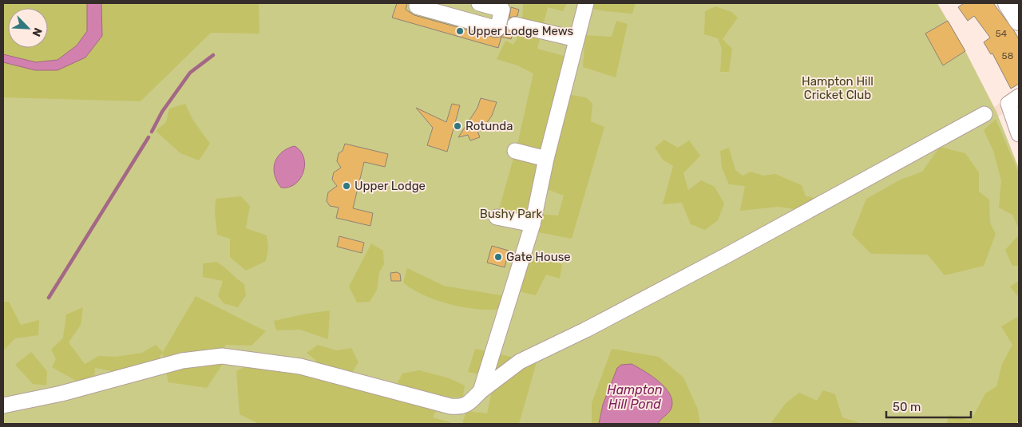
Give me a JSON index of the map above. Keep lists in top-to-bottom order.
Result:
{
  "water": ["Hampton Hill Pond"],
  "parks": ["Hampton Hill Cricket Club", "Bushy Park"],
  "places": [
    "Upper Lodge Mews",
    "Rotunda",
    "Upper Lodge",
    "Gate House"
  ],
  "house_numbers": ["54", "58"],
  "scale_bar": "50 m",
  "north": "bottom right"
}
